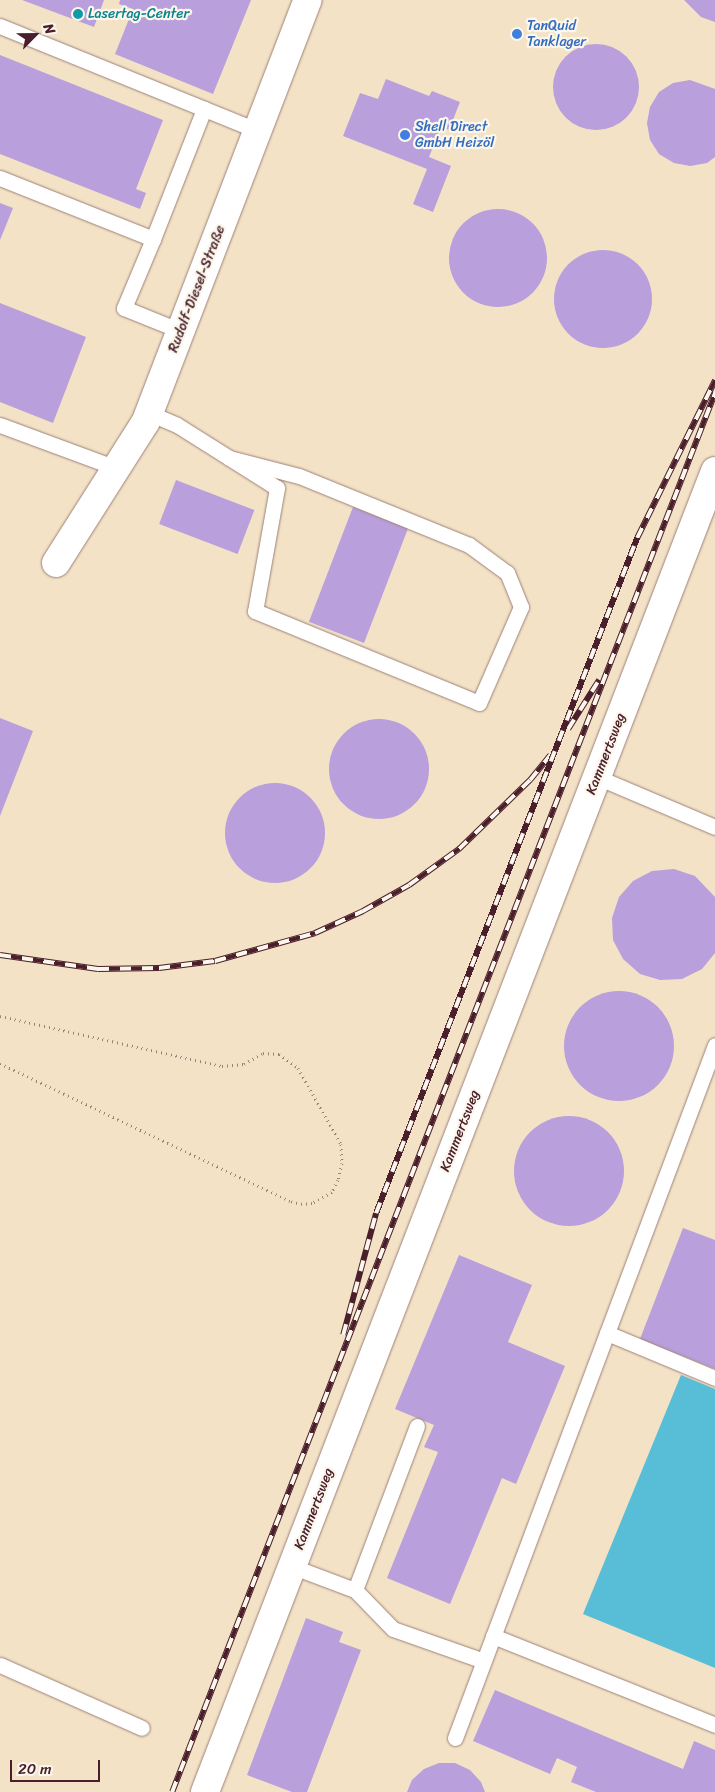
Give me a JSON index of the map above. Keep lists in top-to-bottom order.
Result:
{
  "streets": {
    "street": ["Rudolf-Diesel-Straße", "Kammertsweg"]
  },
  "places": ["Lasertag-Center", "TanQuid Tanklager", "Shell Direct GmbH Heizöl"],
  "scale_bar": "20 m",
  "north": "top right"
}
